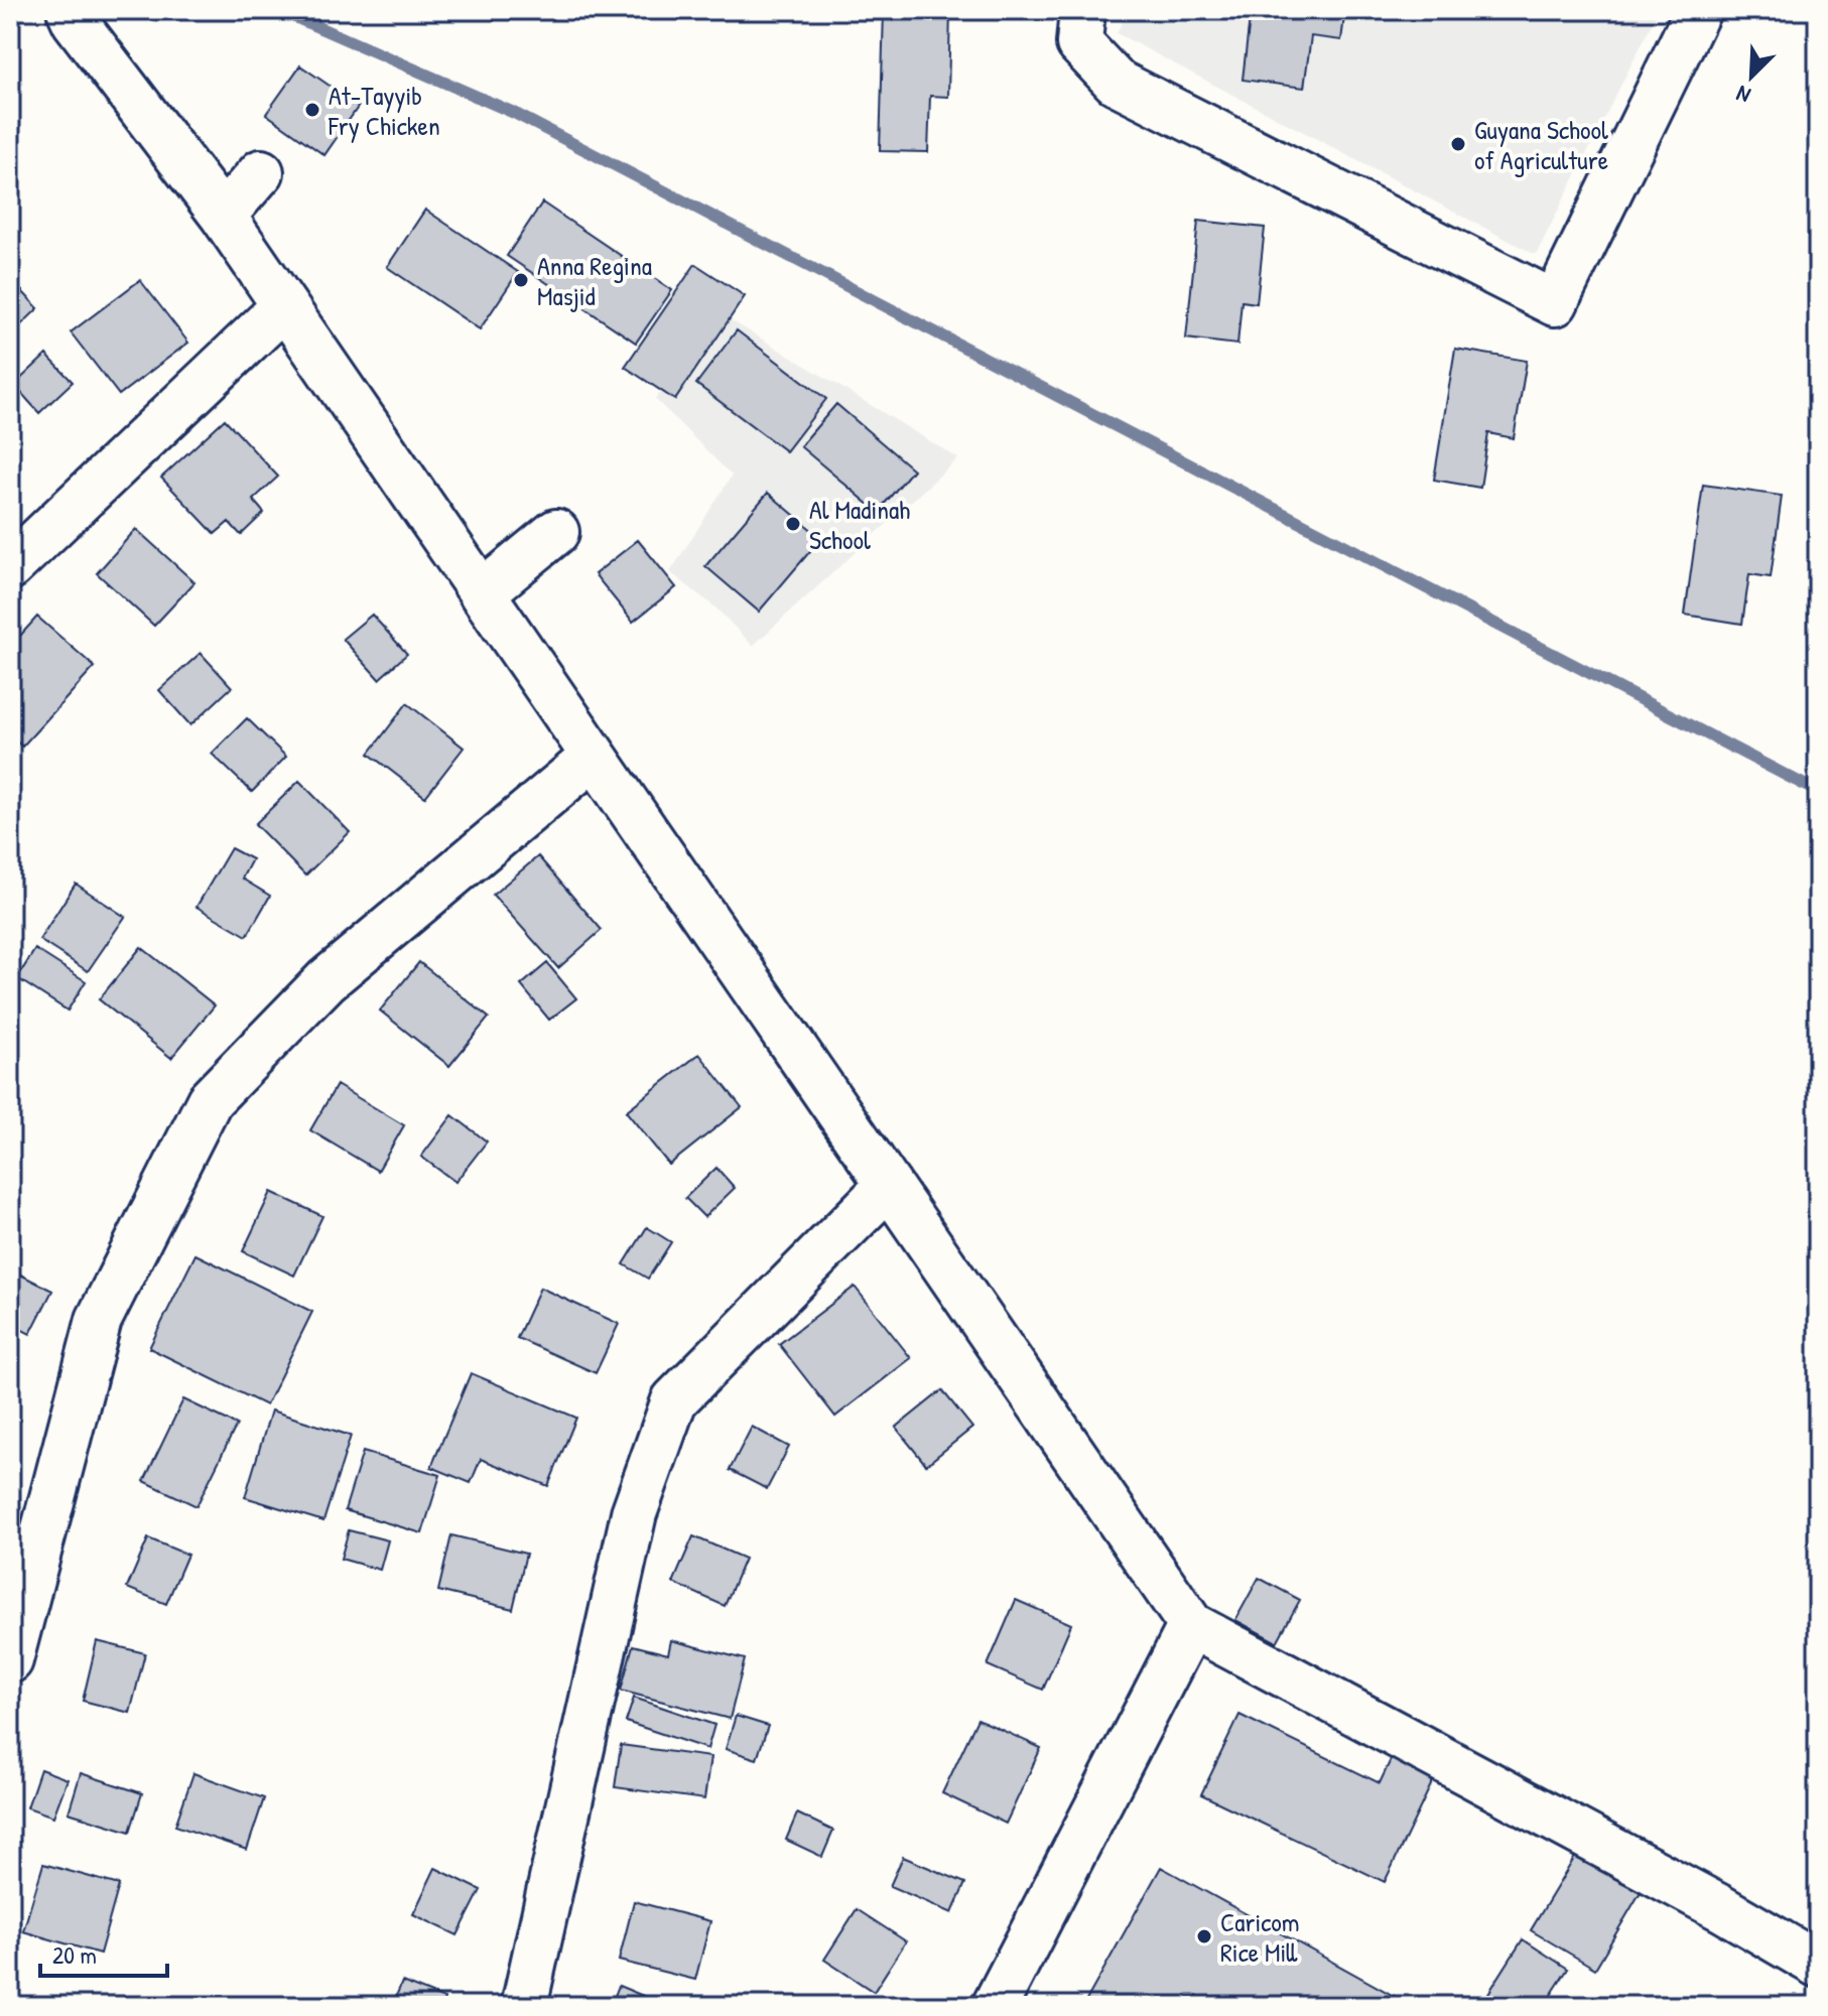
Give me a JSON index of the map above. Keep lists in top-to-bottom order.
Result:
{
  "places": [
    "At-Tayyib Fry Chicken",
    "Guyana School of Agriculture",
    "Anna Regina Masjid",
    "Al Madinah School",
    "Caricom Rice Mill"
  ],
  "scale_bar": "20 m",
  "north": "bottom left"
}
